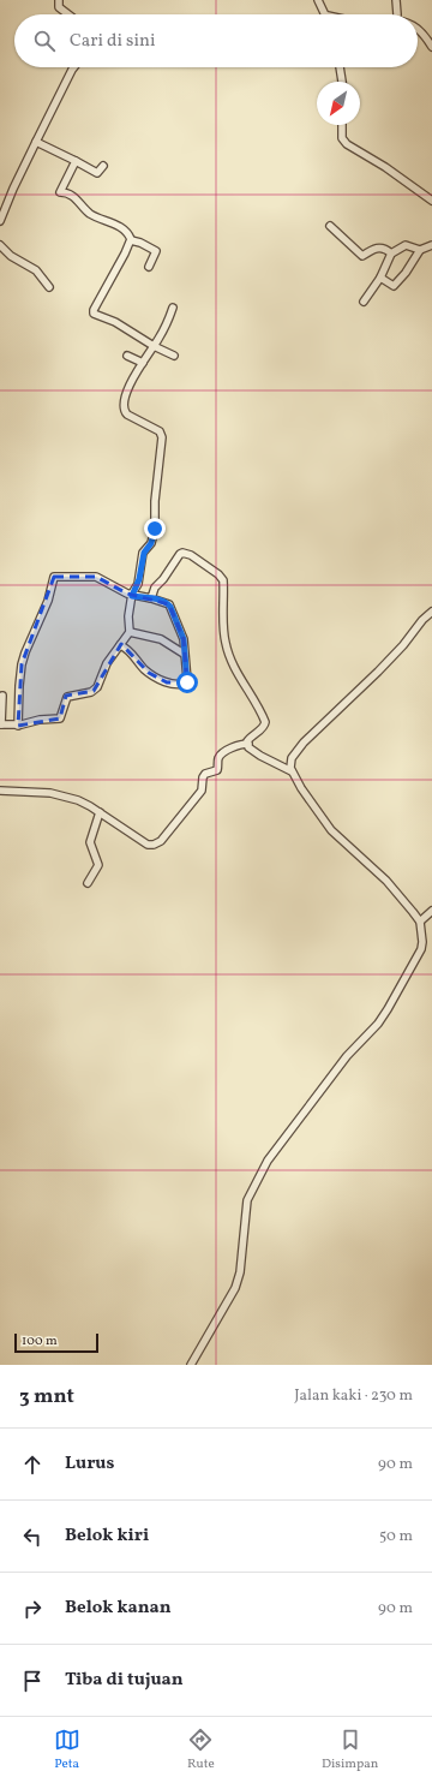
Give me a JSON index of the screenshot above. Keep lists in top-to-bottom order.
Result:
{
  "scale_bar": "100 m",
  "north": "bottom left",
  "page": {
    "search": "Cari di sini",
    "scale": "100 m",
    "heading": ["3 mnt", "Jalan kaki · 230 m"],
    "list": [
      ["Lurus", "90 m"],
      ["Belok kiri", "50 m"],
      ["Belok kanan", "90 m"],
      "Tiba di tujuan"
    ],
    "nav": ["Peta", "Rute", "Disimpan"]
  }
}
